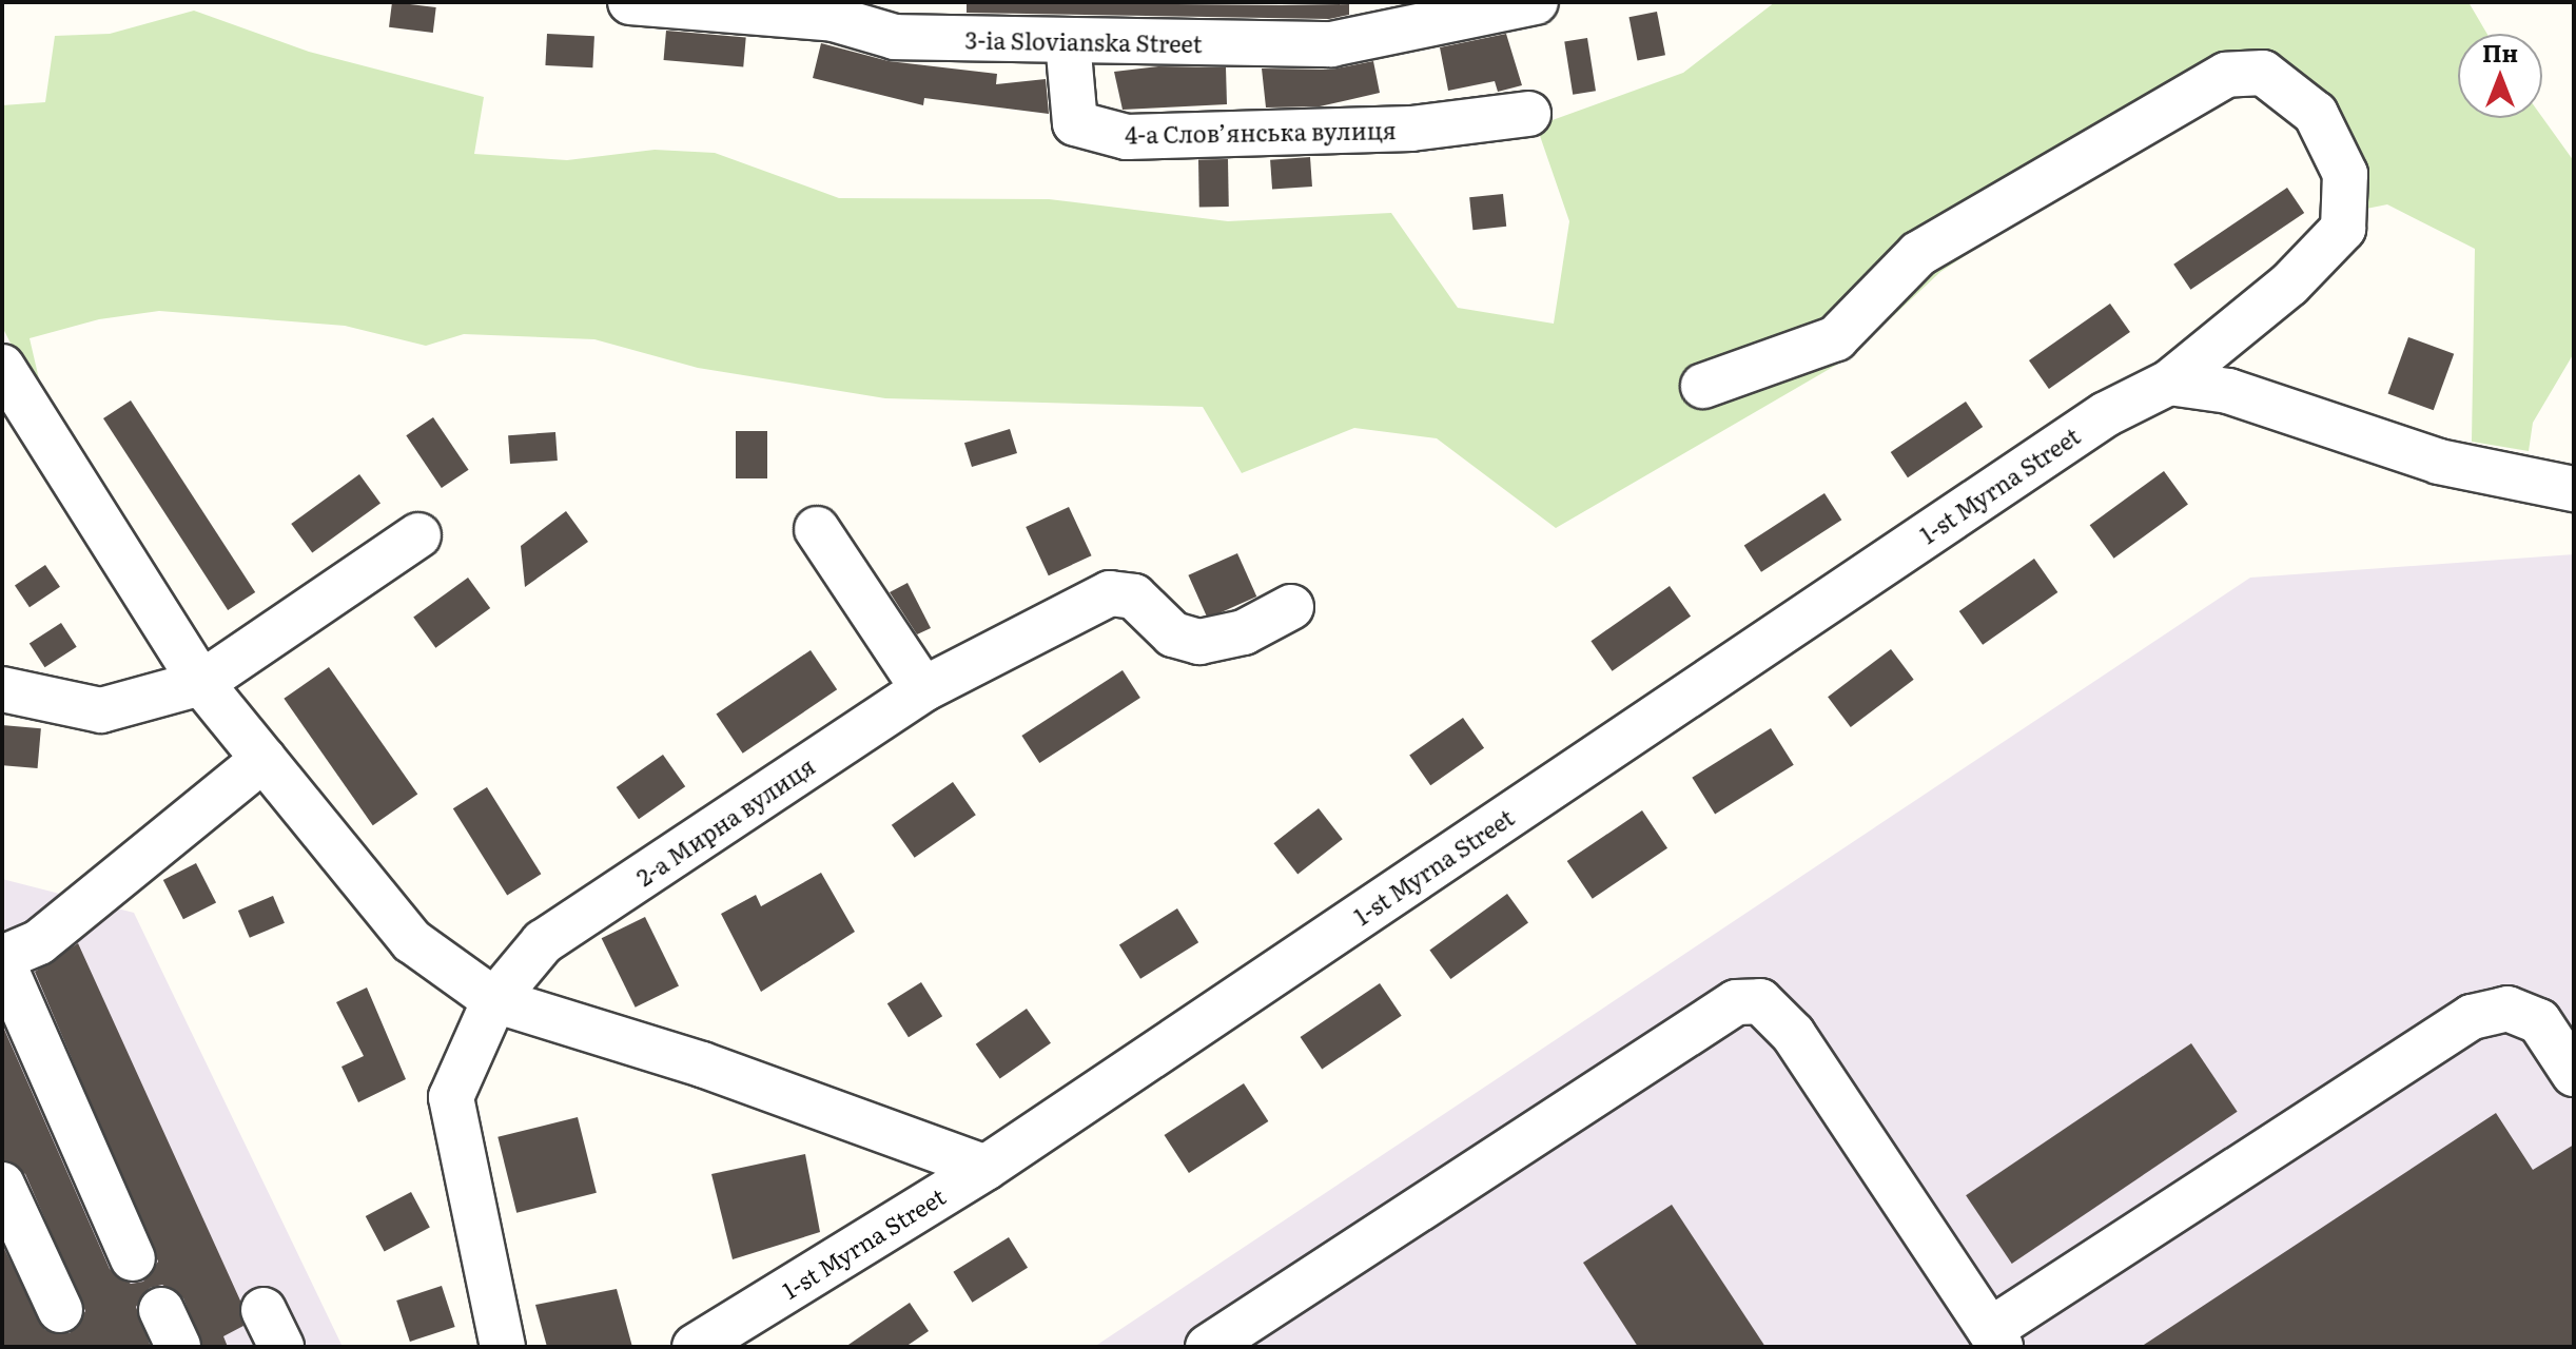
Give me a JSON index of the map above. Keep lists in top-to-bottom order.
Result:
{
  "streets": {
    "street": [
      "3-ia Slovianska Street",
      "4-а Слов’янська вулиця",
      "1-st Myrna Street",
      "2-а Мирна вулиця"
    ]
  },
  "crossings": [
    ["3-ia Slovianska Street", "4-а Слов’янська вулиця"]
  ],
  "north": "top"
}
